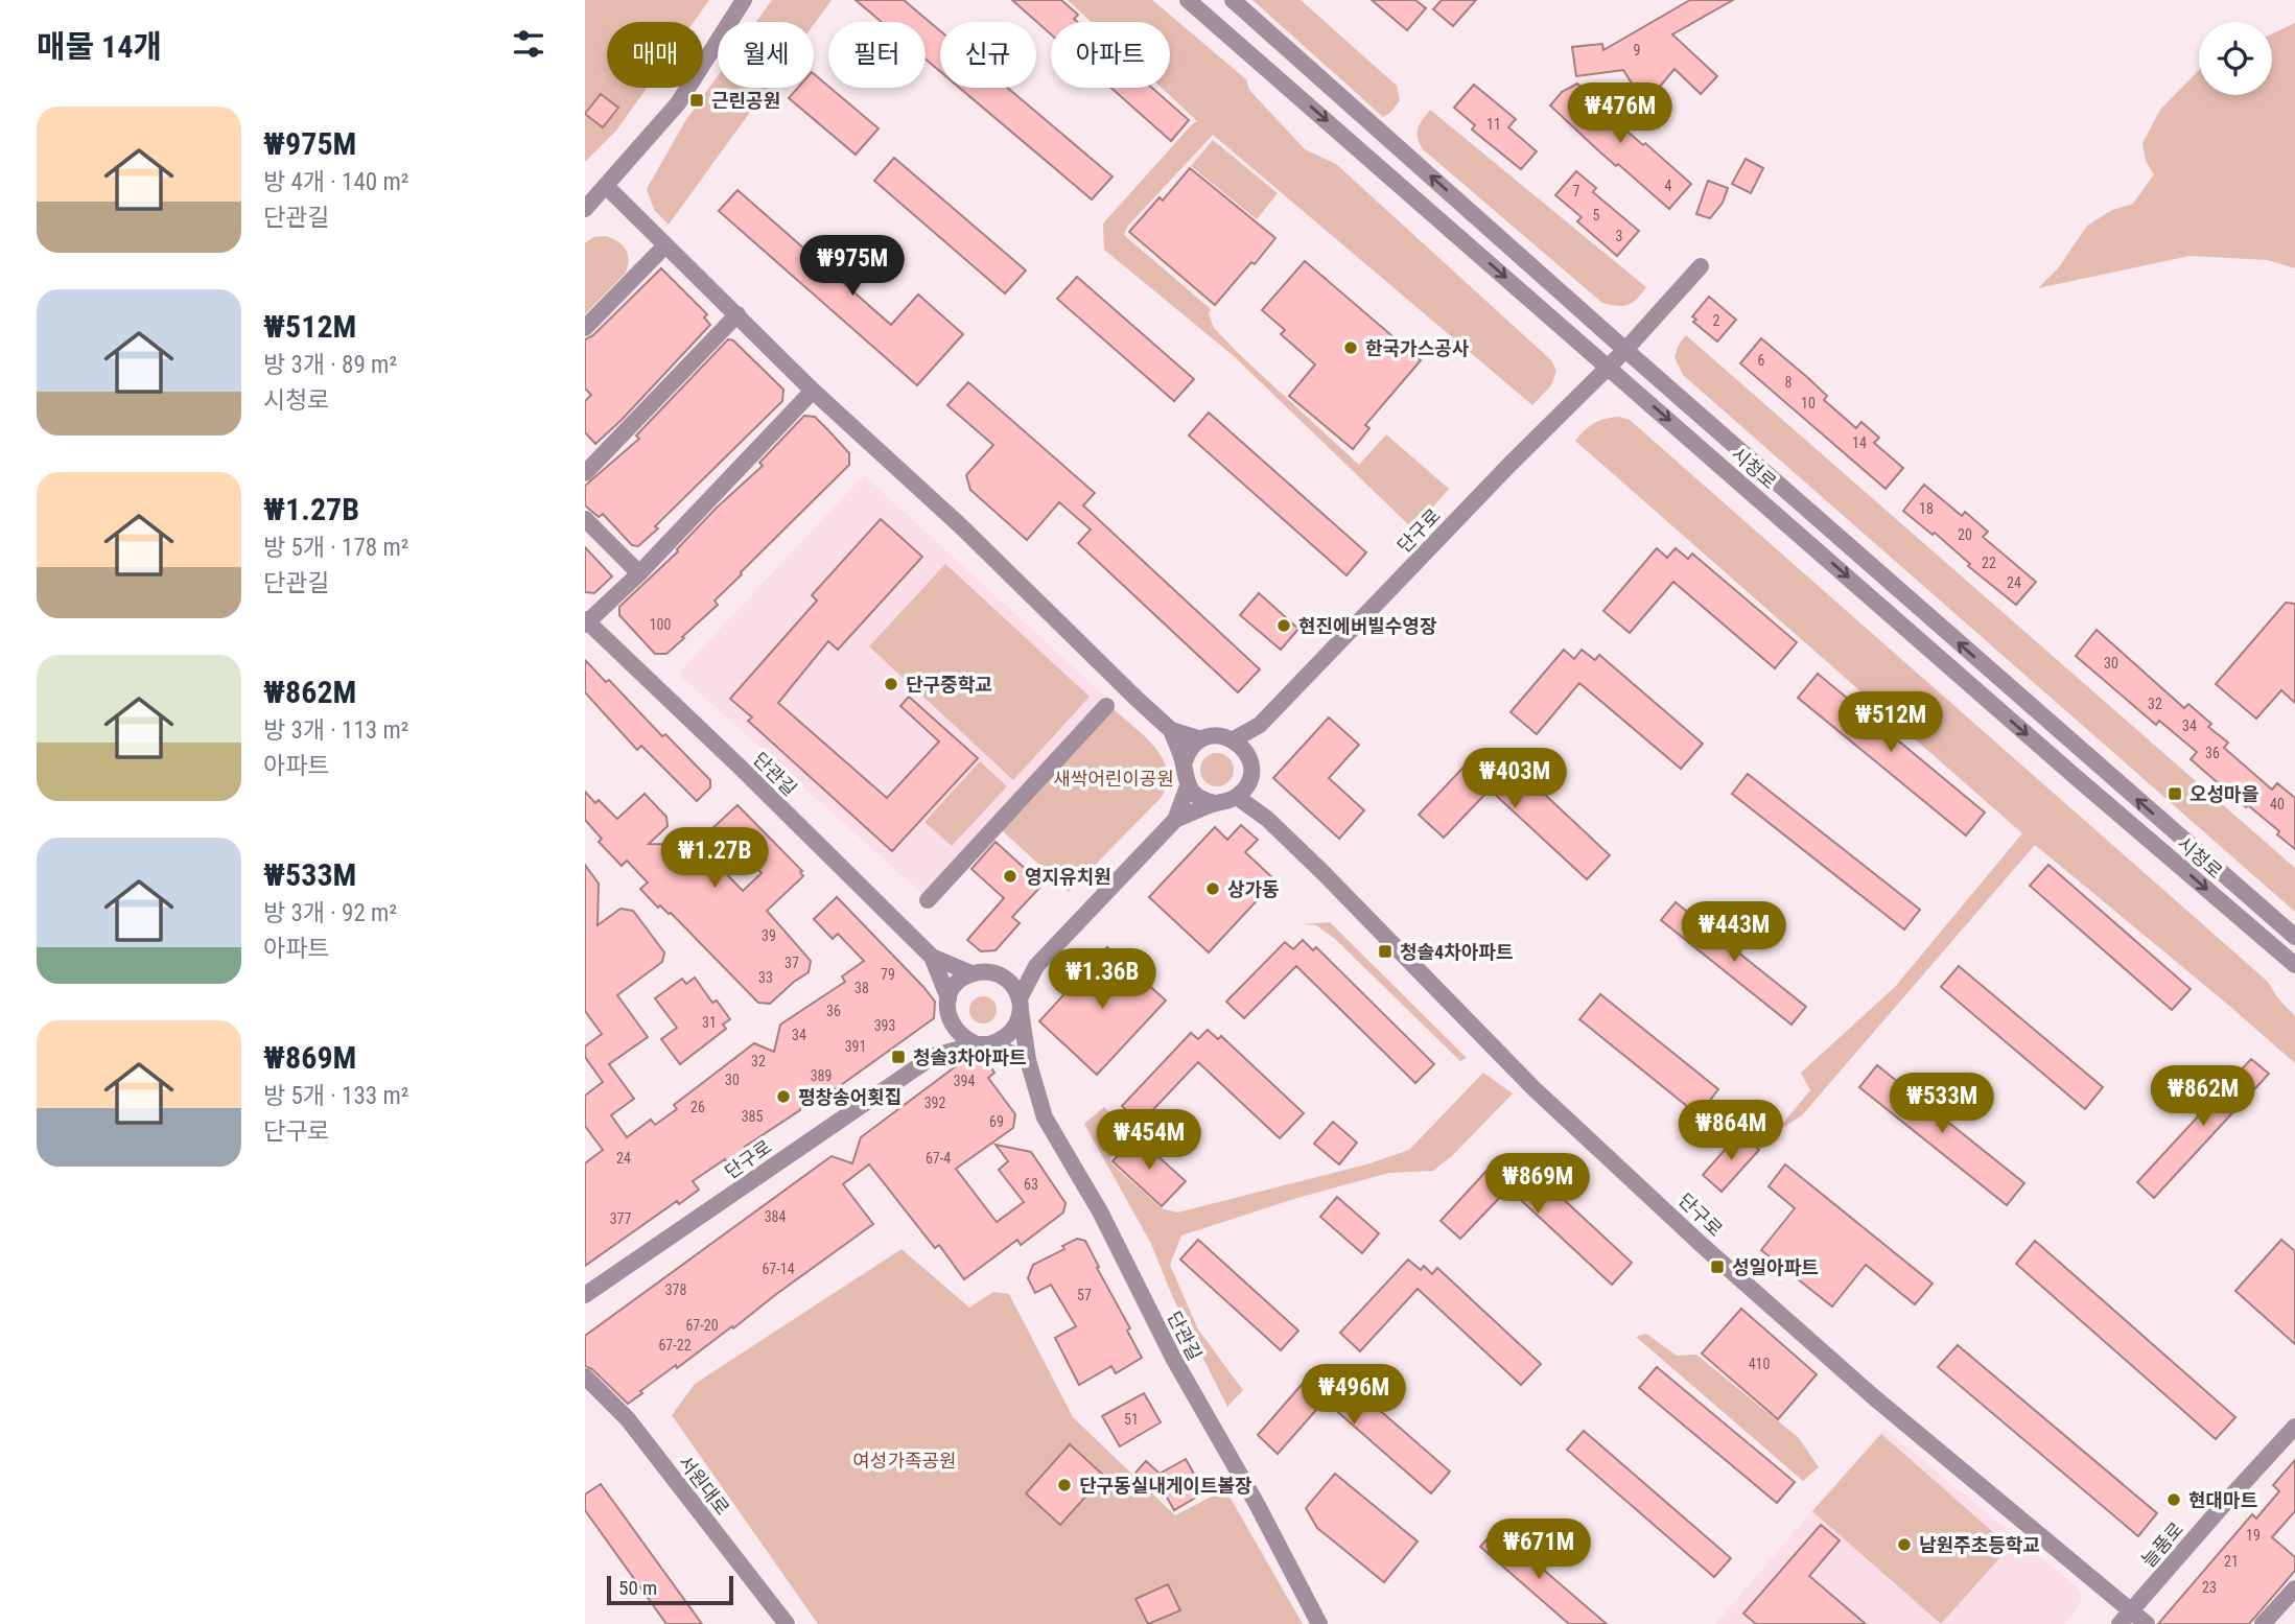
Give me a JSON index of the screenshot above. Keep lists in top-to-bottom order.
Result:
{
  "streets": {
    "street": [
      "시청로",
      "단구로",
      "단관길",
      "서원대로",
      "늘품로"
    ]
  },
  "crossings": [
    ["시청로", "단구로"],
    ["단구로", "늘품로"]
  ],
  "parks": ["새싹어린이공원", "여성가족공원"],
  "places": {
    "transit": [
      "근린공원",
      "오성마을",
      "청솔4차아파트",
      "청솔3차아파트",
      "성일아파트"
    ],
    "other": [
      "한국가스공사",
      "현진에버빌수영장",
      "단구중학교",
      "영지유치원",
      "상가동",
      "평창송어횟집",
      "단구동실내게이트볼장",
      "현대마트",
      "남원주초등학교"
    ]
  },
  "house_numbers": [
    "9",
    "11",
    "4",
    "7",
    "5",
    "3",
    "2",
    "6",
    "8",
    "10",
    "14",
    "18",
    "20",
    "22",
    "24",
    "100",
    "30",
    "32",
    "34",
    "36",
    "40",
    "39",
    "37",
    "79",
    "33",
    "38",
    "36",
    "31",
    "393",
    "34",
    "391",
    "32",
    "389",
    "30",
    "394",
    "392",
    "26",
    "385",
    "69",
    "24",
    "67-4",
    "63",
    "384",
    "377",
    "67-14",
    "378",
    "57",
    "67-20",
    "67-22",
    "410",
    "51",
    "19",
    "21",
    "23"
  ],
  "scale_bar": "50 m",
  "page": {
    "heading": "매물 14개",
    "chip": [
      "매매",
      "월세",
      "필터",
      "신규",
      "아파트"
    ],
    "price": [
      "₩476M",
      "₩975M",
      "₩512M",
      "₩403M",
      "₩1.27B",
      "₩443M",
      "₩1.36B",
      "₩862M",
      "₩533M",
      "₩864M",
      "₩454M",
      "₩869M",
      "₩496M",
      "₩671M"
    ],
    "list": [
      {
        "name": "₩975M",
        "note": "방 4개 · 140 m² · 단관길"
      },
      {
        "name": "₩512M",
        "note": "방 3개 · 89 m² · 시청로"
      },
      {
        "name": "₩1.27B",
        "note": "방 5개 · 178 m² · 단관길"
      },
      {
        "name": "₩862M",
        "note": "방 3개 · 113 m² · 아파트"
      },
      {
        "name": "₩533M",
        "note": "방 3개 · 92 m² · 아파트"
      },
      {
        "name": "₩869M",
        "note": "방 5개 · 133 m² · 단구로"
      }
    ],
    "scale": "50 m"
  }
}
